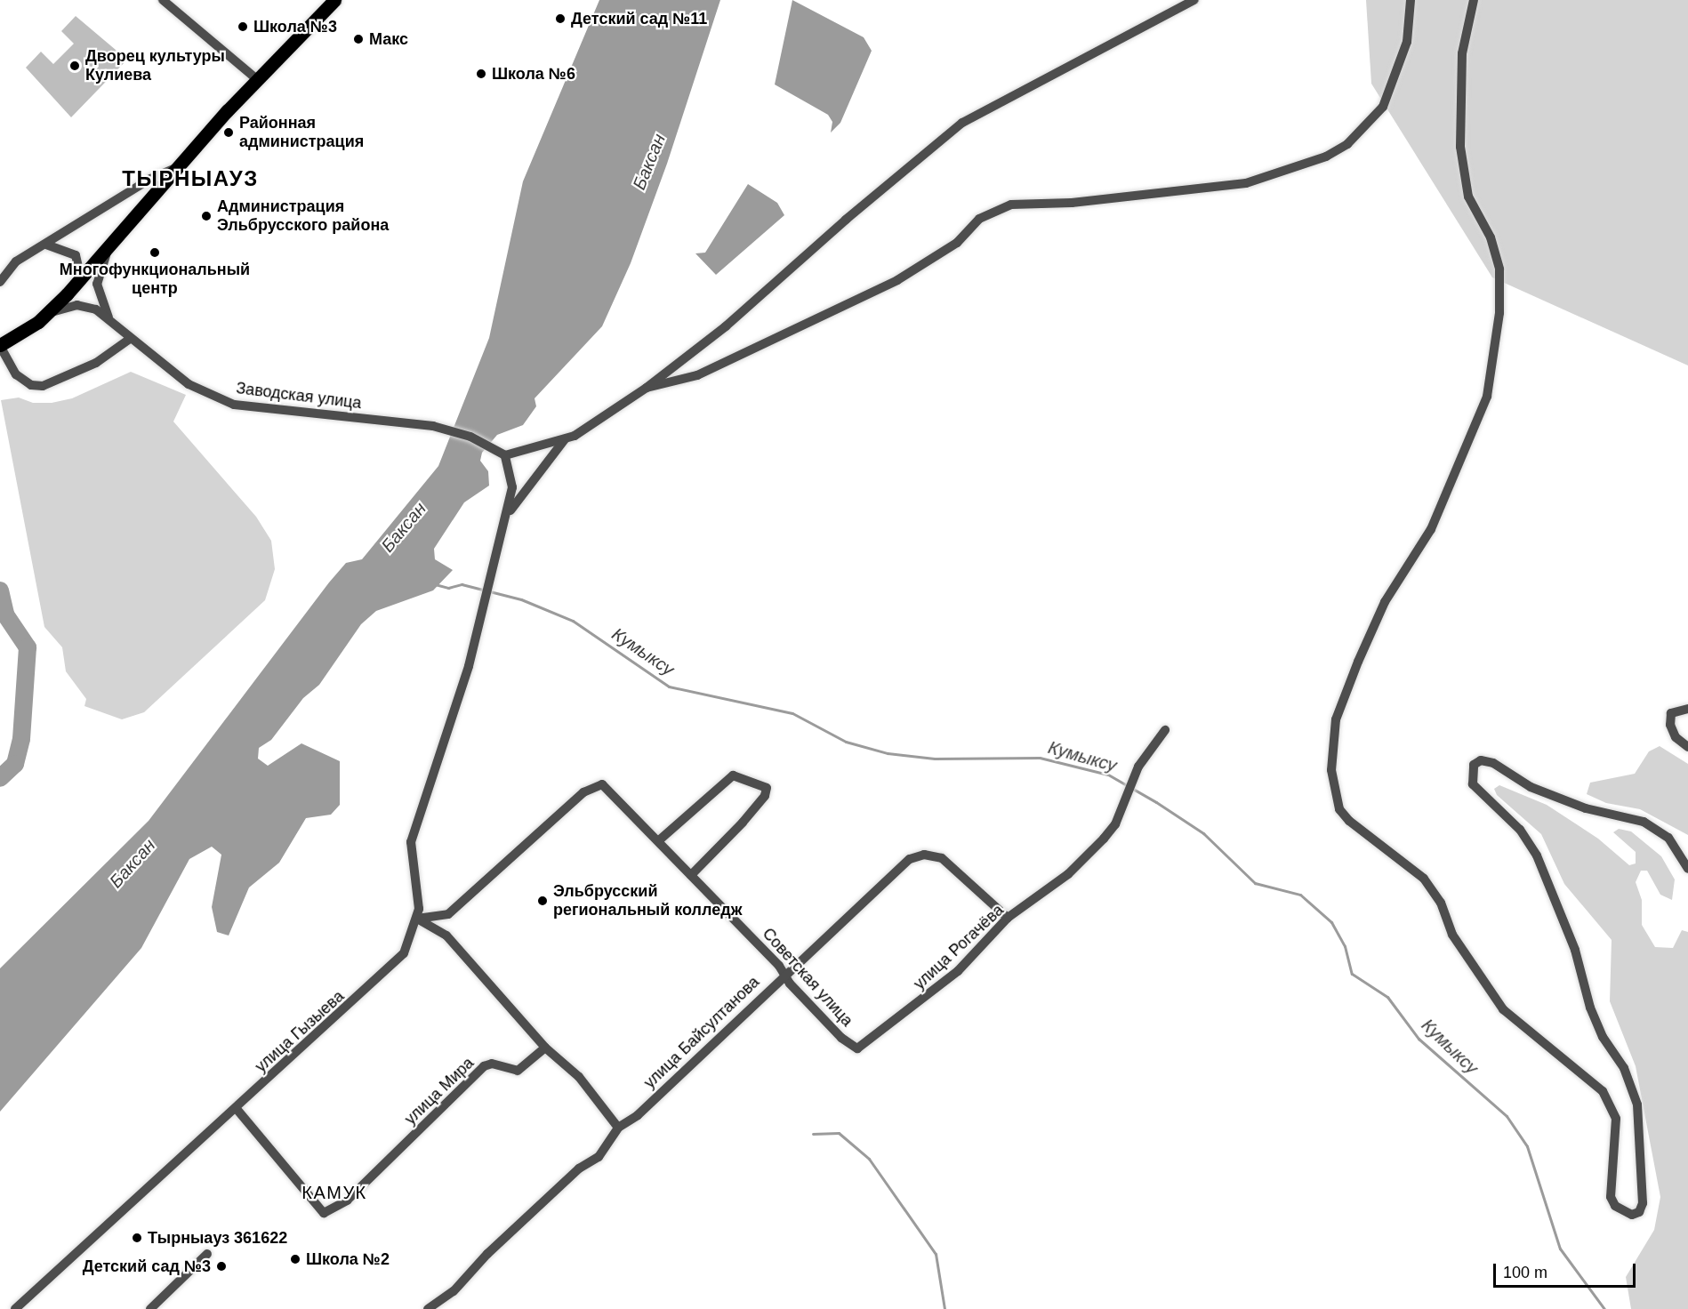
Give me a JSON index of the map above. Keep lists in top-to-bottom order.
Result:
{
  "streets": {
    "street": [
      "Заводская улица",
      "улица Рогачёва",
      "Советская улица",
      "улица Гызыева",
      "улица Байсултанова",
      "улица Мира"
    ]
  },
  "crossings": [
    ["улица Рогачёва", "Советская улица"],
    ["улица Рогачёва", "улица Байсултанова"],
    ["Советская улица", "улица Гызыева"],
    ["Советская улица", "улица Байсултанова"],
    ["улица Гызыева", "улица Мира"]
  ],
  "districts": ["ТЫРНЫАУЗ", "КАМУК"],
  "water": ["Баксан", "Кумыксу"],
  "places": [
    "Детский сад №11",
    "Школа №3",
    "Макс",
    "Дворец культуры Кулиева",
    "Школа №6",
    "Районная администрация",
    "Администрация Эльбрусского района",
    "Многофункциональный центр",
    "Эльбрусский региональный колледж",
    "Тырныауз 361622",
    "Школа №2",
    "Детский сад №3"
  ],
  "scale_bar": "100 m"
}
